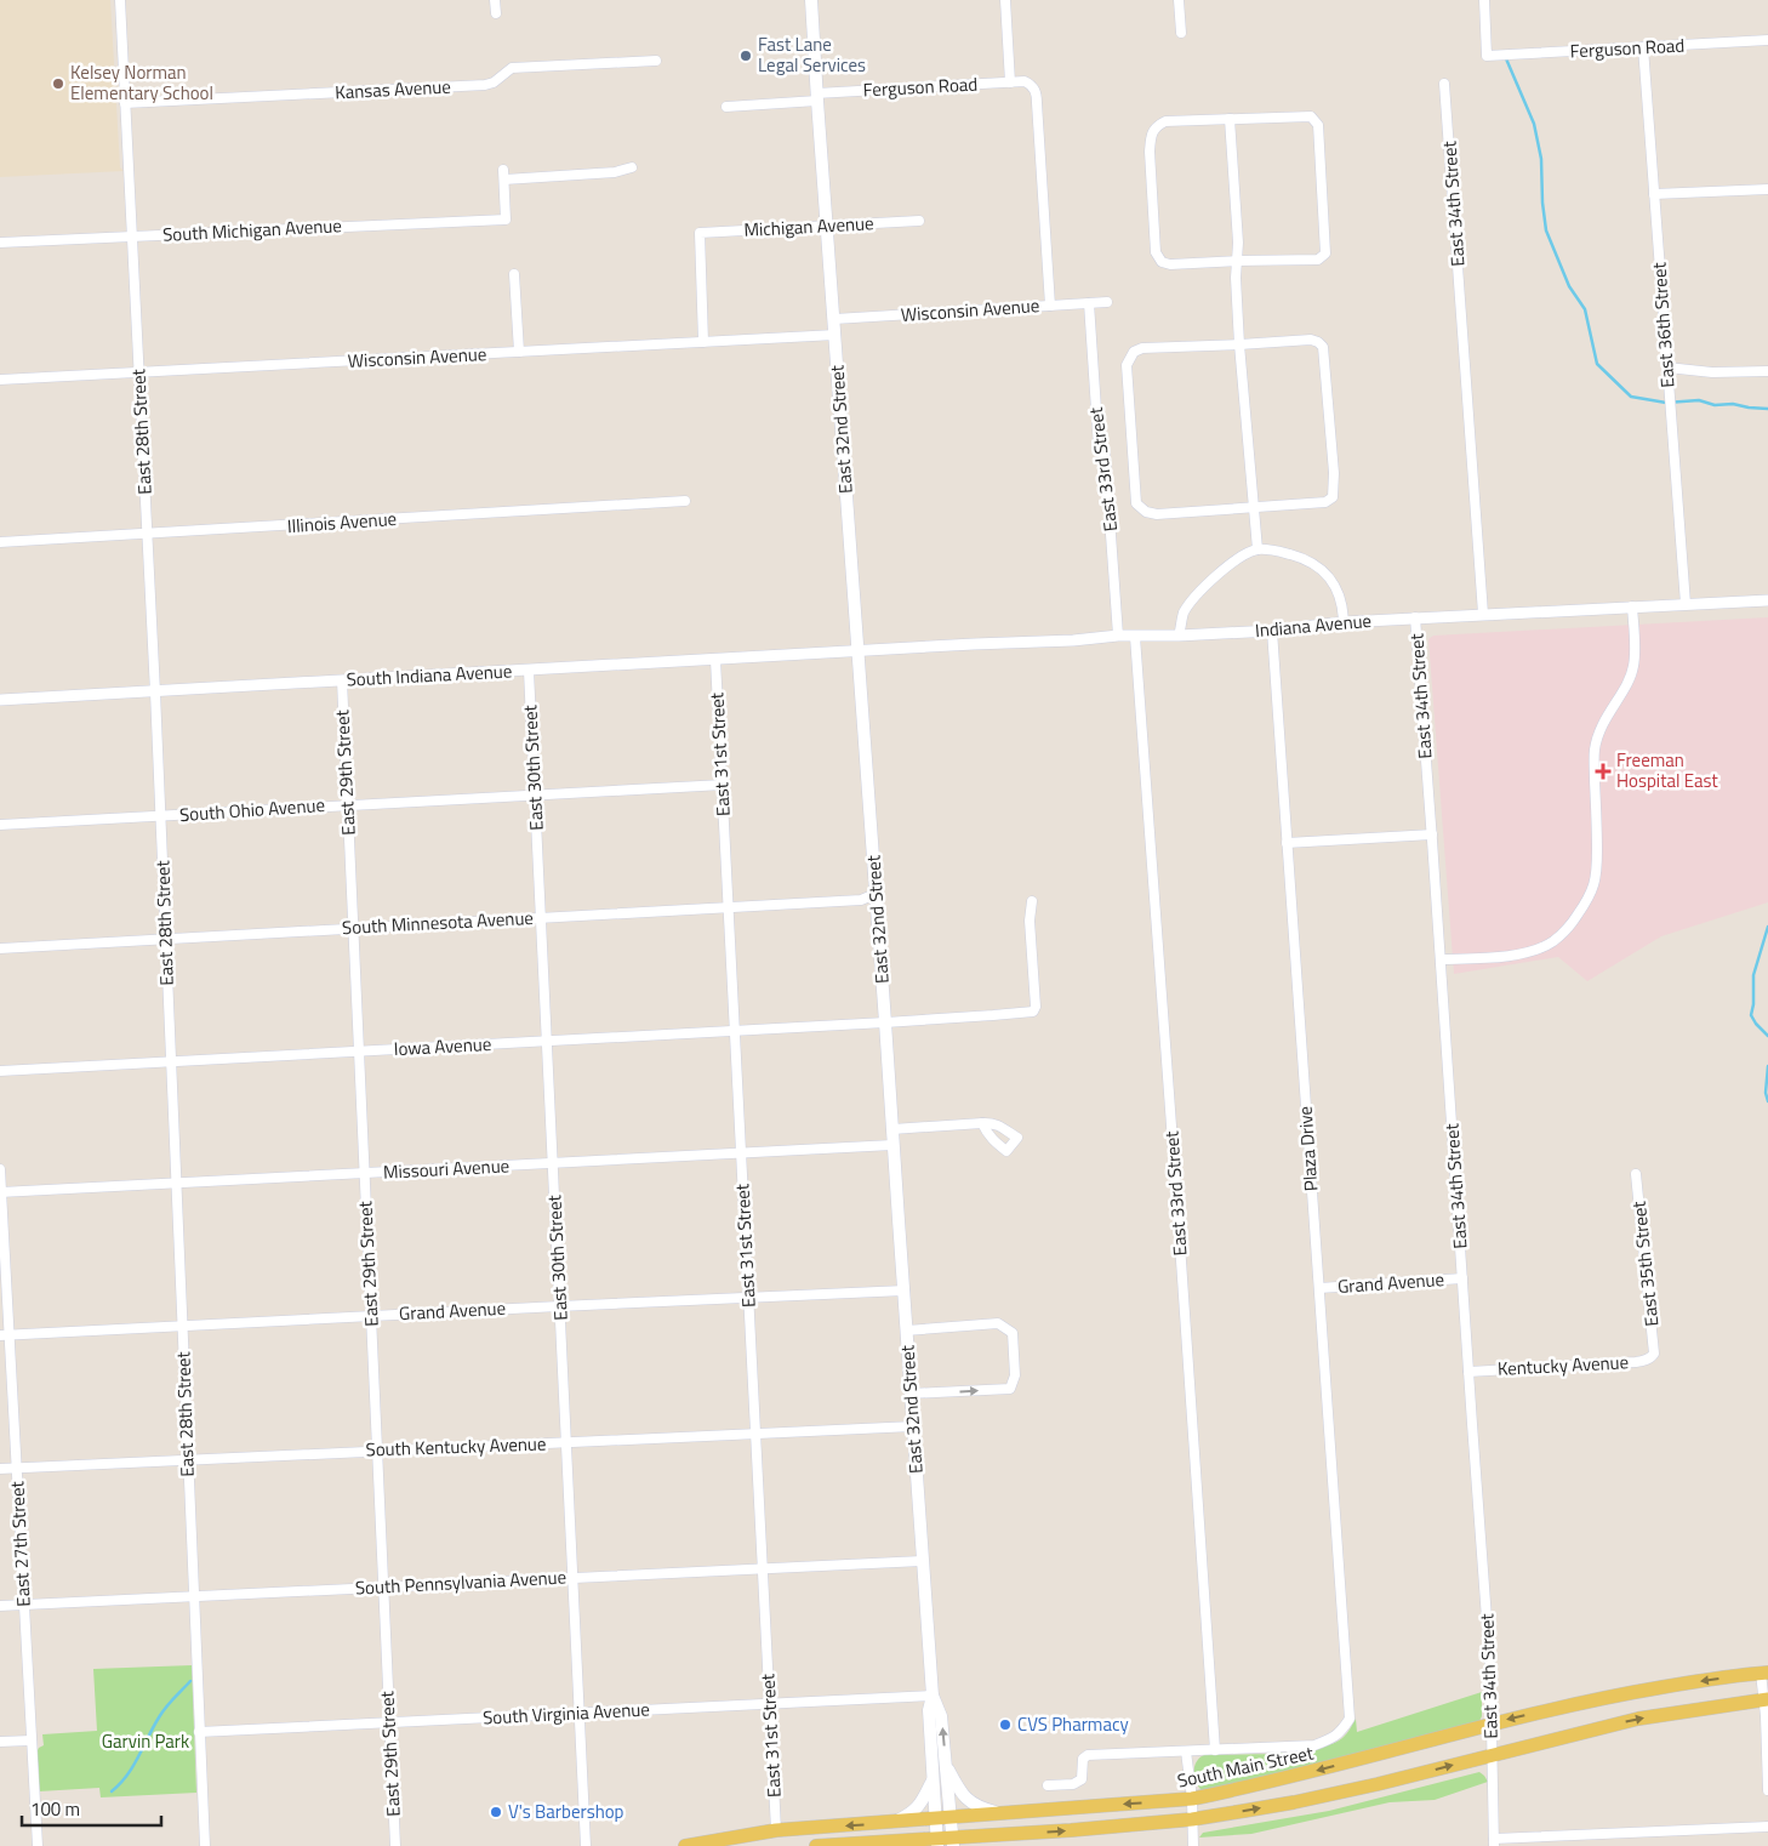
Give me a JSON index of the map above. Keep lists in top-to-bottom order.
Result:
{
  "streets": {
    "main road": ["East 32nd Street", "South Main Street"],
    "street": [
      "Ferguson Road",
      "Kansas Avenue",
      "East 34th Street",
      "Michigan Avenue",
      "South Michigan Avenue",
      "Wisconsin Avenue",
      "East 36th Street",
      "East 28th Street",
      "East 33rd Street",
      "Illinois Avenue",
      "Indiana Avenue",
      "South Indiana Avenue",
      "East 31st Street",
      "East 30th Street",
      "East 29th Street",
      "South Ohio Avenue",
      "South Minnesota Avenue",
      "Iowa Avenue",
      "Plaza Drive",
      "Missouri Avenue",
      "East 35th Street",
      "Grand Avenue",
      "Kentucky Avenue",
      "South Kentucky Avenue",
      "East 27th Street",
      "South Pennsylvania Avenue",
      "South Virginia Avenue"
    ]
  },
  "crossings": [
    ["Ferguson Road", "Wisconsin Avenue"],
    ["Ferguson Road", "East 36th Street"],
    ["Ferguson Road", "East 32nd Street"],
    ["Kansas Avenue", "East 28th Street"],
    ["East 34th Street", "Indiana Avenue"],
    ["East 34th Street", "Grand Avenue"],
    ["East 34th Street", "Kentucky Avenue"],
    ["East 34th Street", "South Main Street"],
    ["Michigan Avenue", "Wisconsin Avenue"],
    ["Michigan Avenue", "East 32nd Street"],
    ["South Michigan Avenue", "East 28th Street"],
    ["Wisconsin Avenue", "East 32nd Street"],
    ["Wisconsin Avenue", "East 28th Street"],
    ["Wisconsin Avenue", "East 33rd Street"],
    ["East 36th Street", "Indiana Avenue"],
    ["East 32nd Street", "Indiana Avenue"],
    ["East 32nd Street", "South Indiana Avenue"],
    ["East 32nd Street", "South Minnesota Avenue"],
    ["East 32nd Street", "Iowa Avenue"],
    ["East 32nd Street", "Missouri Avenue"],
    ["East 32nd Street", "Grand Avenue"],
    ["East 32nd Street", "South Kentucky Avenue"],
    ["East 32nd Street", "South Pennsylvania Avenue"],
    ["East 32nd Street", "South Virginia Avenue"],
    ["East 32nd Street", "South Main Street"],
    ["East 28th Street", "Illinois Avenue"],
    ["East 28th Street", "South Indiana Avenue"],
    ["East 28th Street", "South Ohio Avenue"],
    ["East 28th Street", "South Minnesota Avenue"],
    ["East 28th Street", "Iowa Avenue"],
    ["East 28th Street", "Missouri Avenue"],
    ["East 28th Street", "Grand Avenue"],
    ["East 28th Street", "South Kentucky Avenue"],
    ["East 28th Street", "South Pennsylvania Avenue"],
    ["East 28th Street", "South Virginia Avenue"],
    ["East 33rd Street", "Indiana Avenue"],
    ["East 33rd Street", "Plaza Drive"],
    ["Indiana Avenue", "South Indiana Avenue"],
    ["Indiana Avenue", "Plaza Drive"],
    ["South Indiana Avenue", "East 31st Street"],
    ["South Indiana Avenue", "East 30th Street"],
    ["South Indiana Avenue", "East 29th Street"],
    ["East 31st Street", "South Ohio Avenue"],
    ["East 31st Street", "South Minnesota Avenue"],
    ["East 31st Street", "Iowa Avenue"],
    ["East 31st Street", "Missouri Avenue"],
    ["East 31st Street", "Grand Avenue"],
    ["East 31st Street", "South Kentucky Avenue"],
    ["East 31st Street", "South Pennsylvania Avenue"],
    ["East 31st Street", "South Virginia Avenue"],
    ["East 31st Street", "South Main Street"],
    ["East 30th Street", "South Ohio Avenue"],
    ["East 30th Street", "South Minnesota Avenue"],
    ["East 30th Street", "Iowa Avenue"],
    ["East 30th Street", "Missouri Avenue"],
    ["East 30th Street", "Grand Avenue"],
    ["East 30th Street", "South Kentucky Avenue"],
    ["East 30th Street", "South Pennsylvania Avenue"],
    ["East 30th Street", "South Virginia Avenue"],
    ["East 29th Street", "South Ohio Avenue"],
    ["East 29th Street", "South Minnesota Avenue"],
    ["East 29th Street", "Iowa Avenue"],
    ["East 29th Street", "Missouri Avenue"],
    ["East 29th Street", "Grand Avenue"],
    ["East 29th Street", "South Kentucky Avenue"],
    ["East 29th Street", "South Pennsylvania Avenue"],
    ["East 29th Street", "South Virginia Avenue"],
    ["Plaza Drive", "Grand Avenue"],
    ["Missouri Avenue", "East 27th Street"],
    ["East 35th Street", "Kentucky Avenue"],
    ["Grand Avenue", "East 27th Street"],
    ["South Kentucky Avenue", "East 27th Street"],
    ["East 27th Street", "South Pennsylvania Avenue"]
  ],
  "parks": ["Garvin Park"],
  "places": {
    "other": [
      "Fast Lane Legal Services",
      "Kelsey Norman Elementary School",
      "CVS Pharmacy",
      "V's Barbershop"
    ],
    "health": ["Freeman Hospital East"]
  },
  "scale_bar": "100 m"
}
